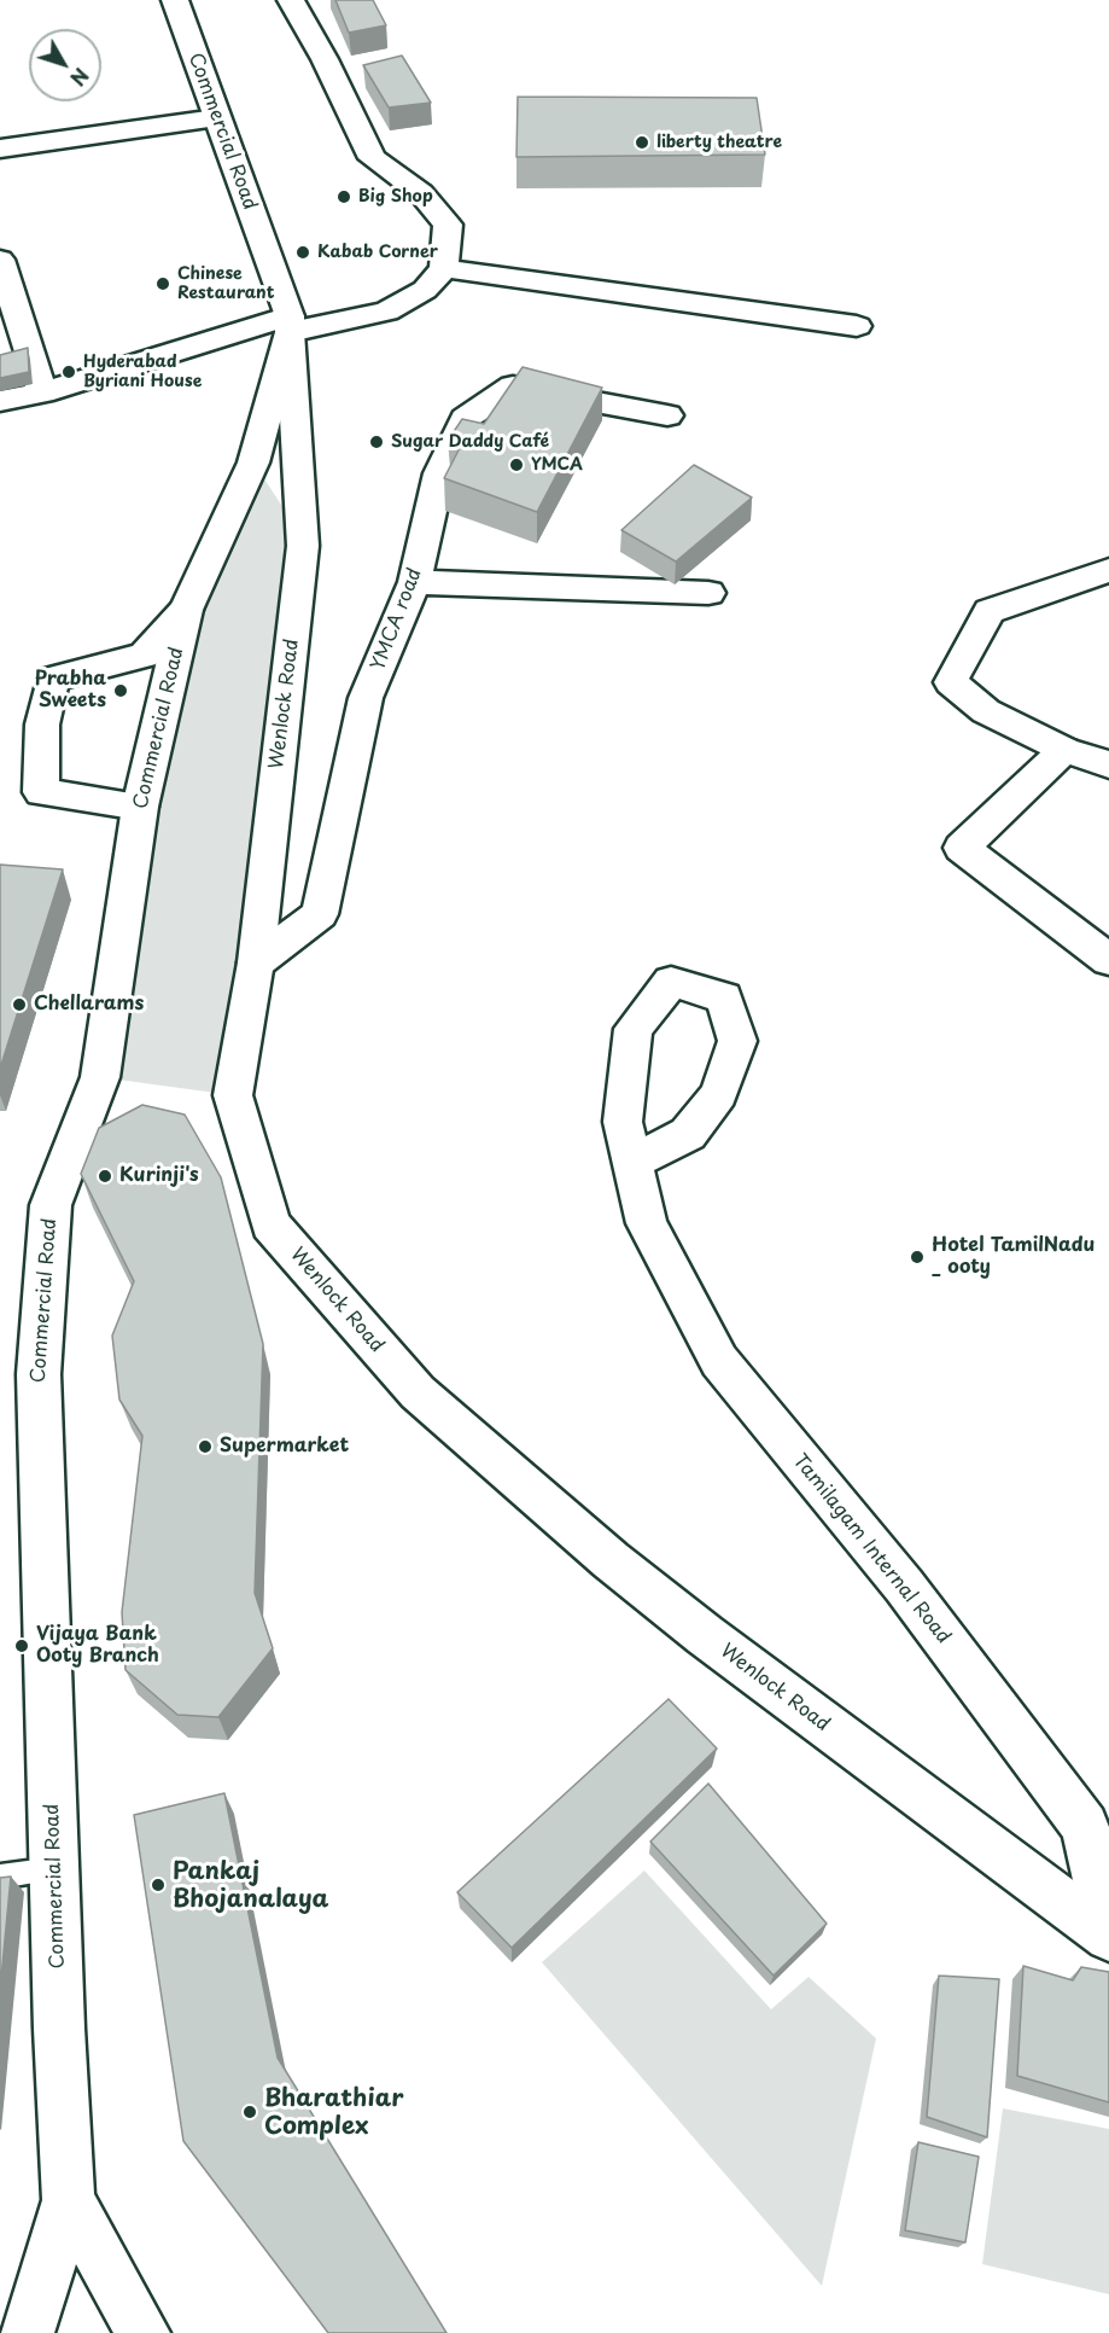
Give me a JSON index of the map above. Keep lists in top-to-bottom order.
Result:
{
  "streets": {
    "street": [
      "Commercial Road",
      "YMCA road",
      "Wenlock Road",
      "Tamilagam Internal Road"
    ]
  },
  "crossings": [
    ["Commercial Road", "Wenlock Road"],
    ["YMCA road", "Wenlock Road"],
    ["Wenlock Road", "Tamilagam Internal Road"]
  ],
  "places": [
    "liberty theatre",
    "Big Shop",
    "Kabab Corner",
    "Chinese Restaurant",
    "Hyderabad Byriani House",
    "Sugar Daddy Café",
    "YMCA",
    "Prabha Sweets",
    "Chellarams",
    "Kurinji's",
    "Hotel TamilNadu _ ooty",
    "Supermarket",
    "Vijaya Bank Ooty Branch",
    "Pankaj Bhojanalaya",
    "Bharathiar Complex"
  ],
  "north": "bottom right"
}
